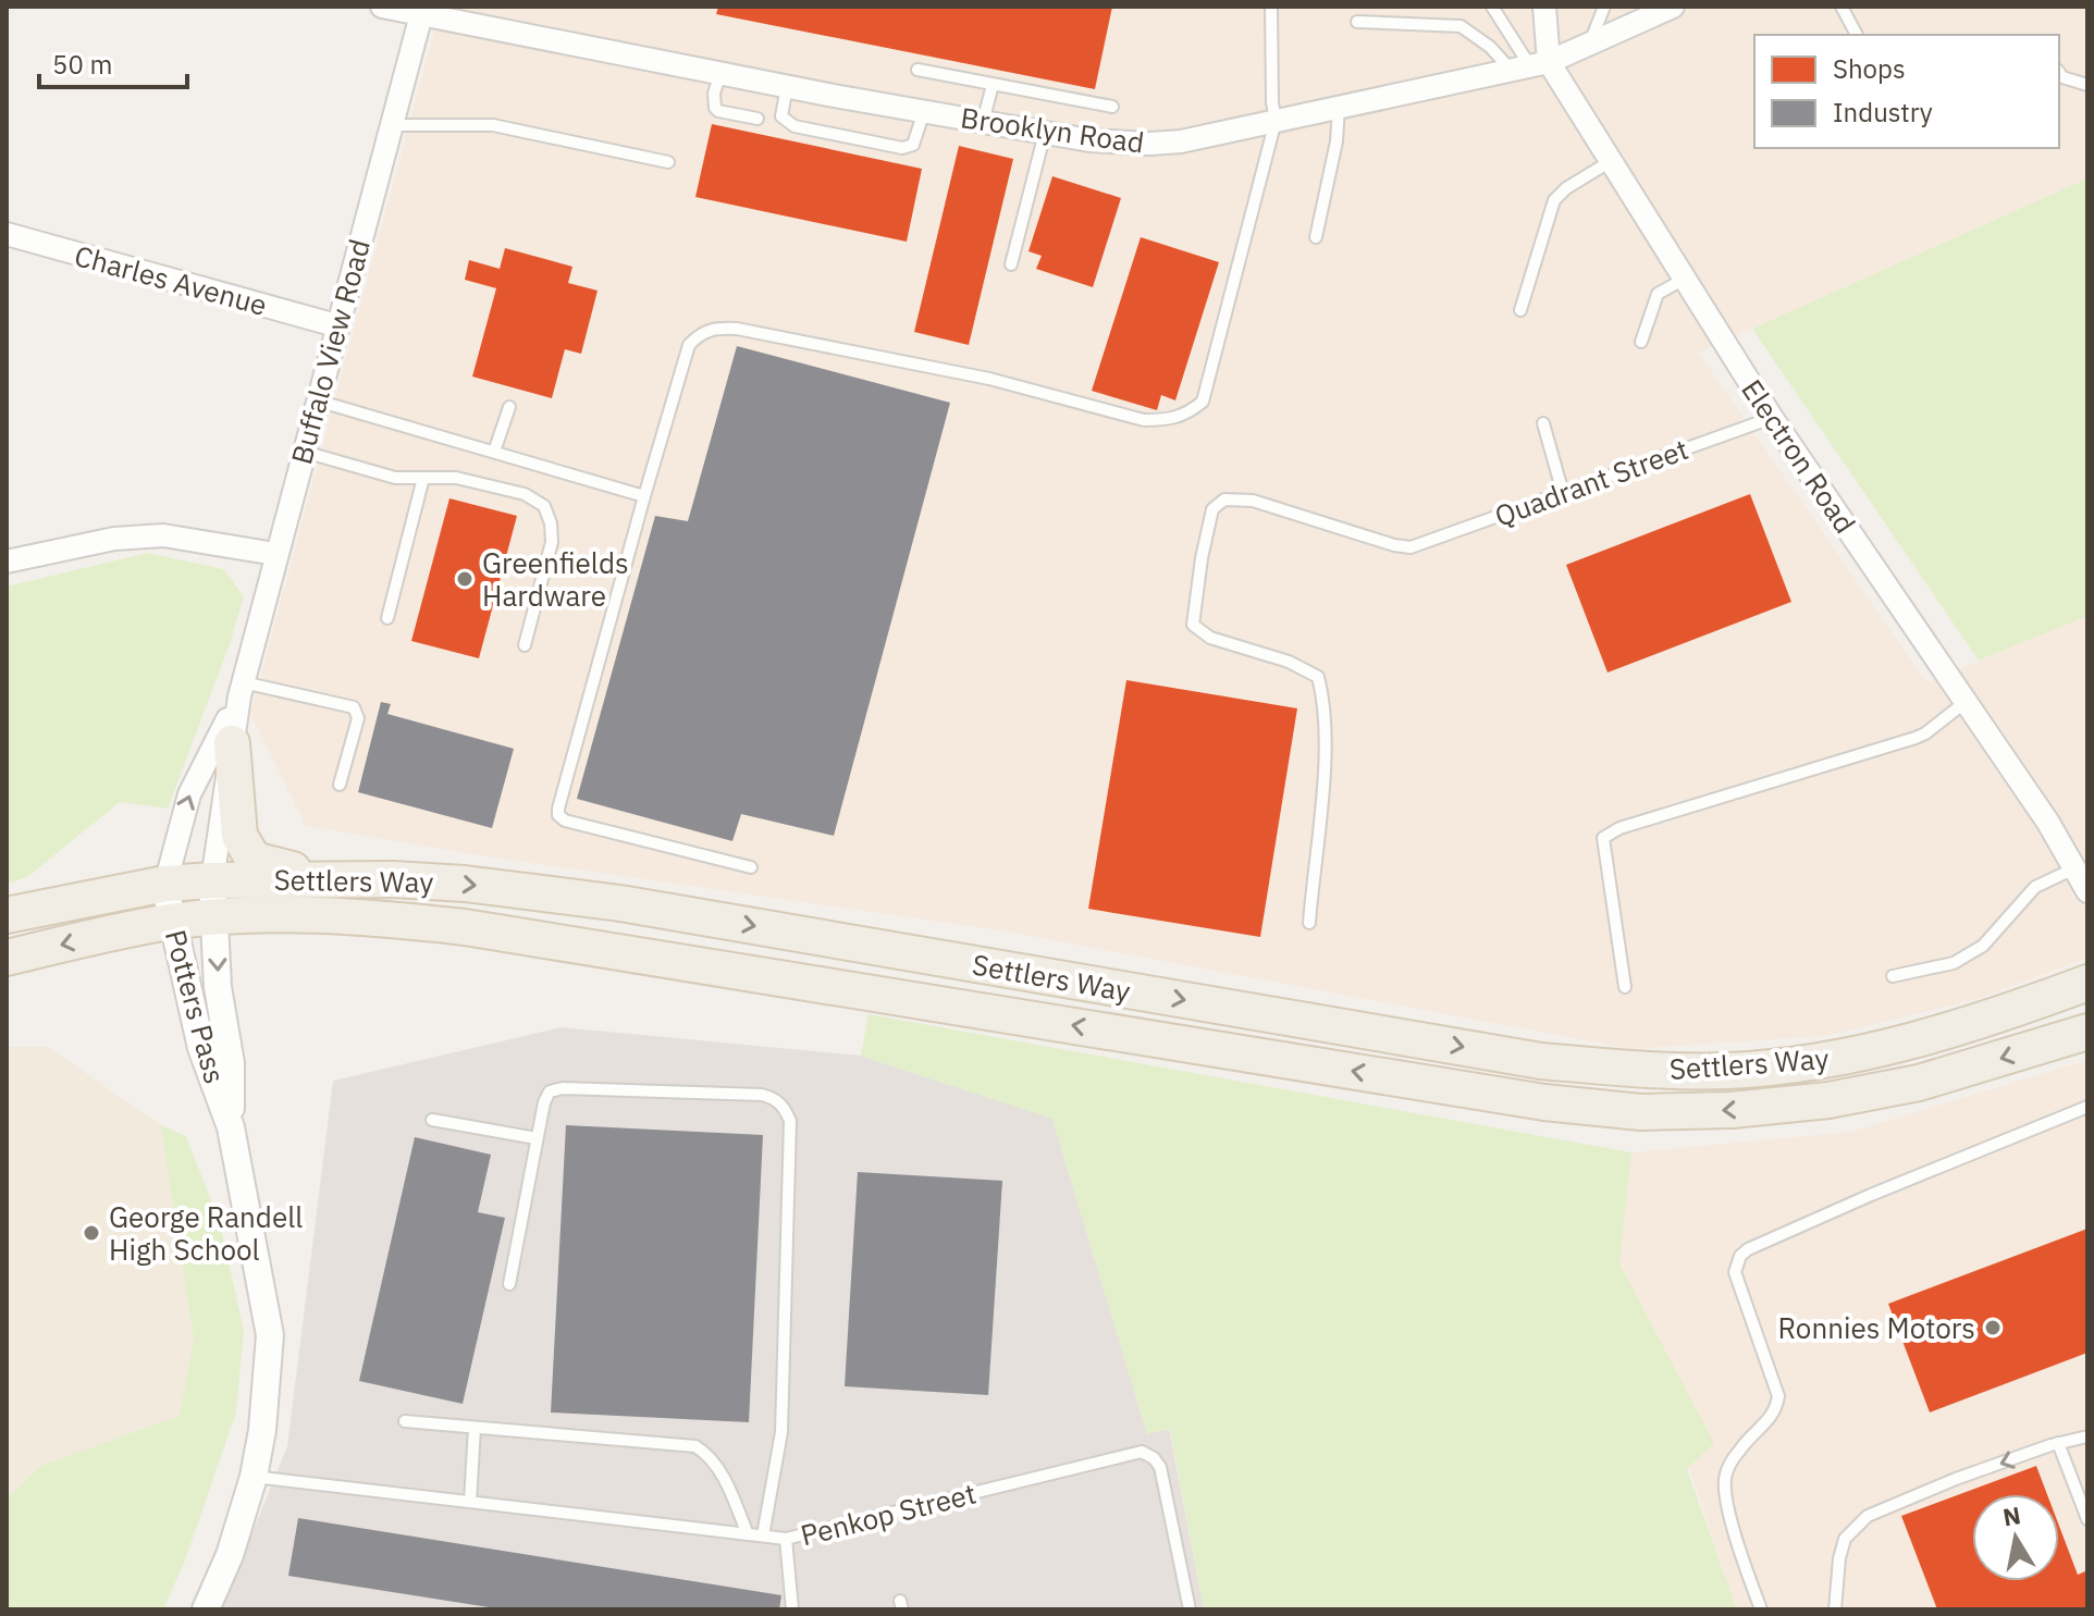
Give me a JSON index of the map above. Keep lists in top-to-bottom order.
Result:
{
  "streets": {
    "main road": ["Settlers Way"],
    "street": [
      "Brooklyn Road",
      "Charles Avenue",
      "Buffalo View Road",
      "Electron Road",
      "Potters Pass"
    ],
    "lane": ["Quadrant Street", "Penkop Street"]
  },
  "crossings": [
    ["Brooklyn Road", "Buffalo View Road"],
    ["Brooklyn Road", "Electron Road"],
    ["Charles Avenue", "Buffalo View Road"],
    ["Buffalo View Road", "Settlers Way"],
    ["Buffalo View Road", "Potters Pass"],
    ["Electron Road", "Quadrant Street"],
    ["Settlers Way", "Potters Pass"],
    ["Potters Pass", "Penkop Street"]
  ],
  "places": ["Greenfields Hardware", "George Randell High School", "Ronnies Motors"],
  "legend": ["Shops", "Industry"],
  "scale_bar": "50 m",
  "north": "top"
}
